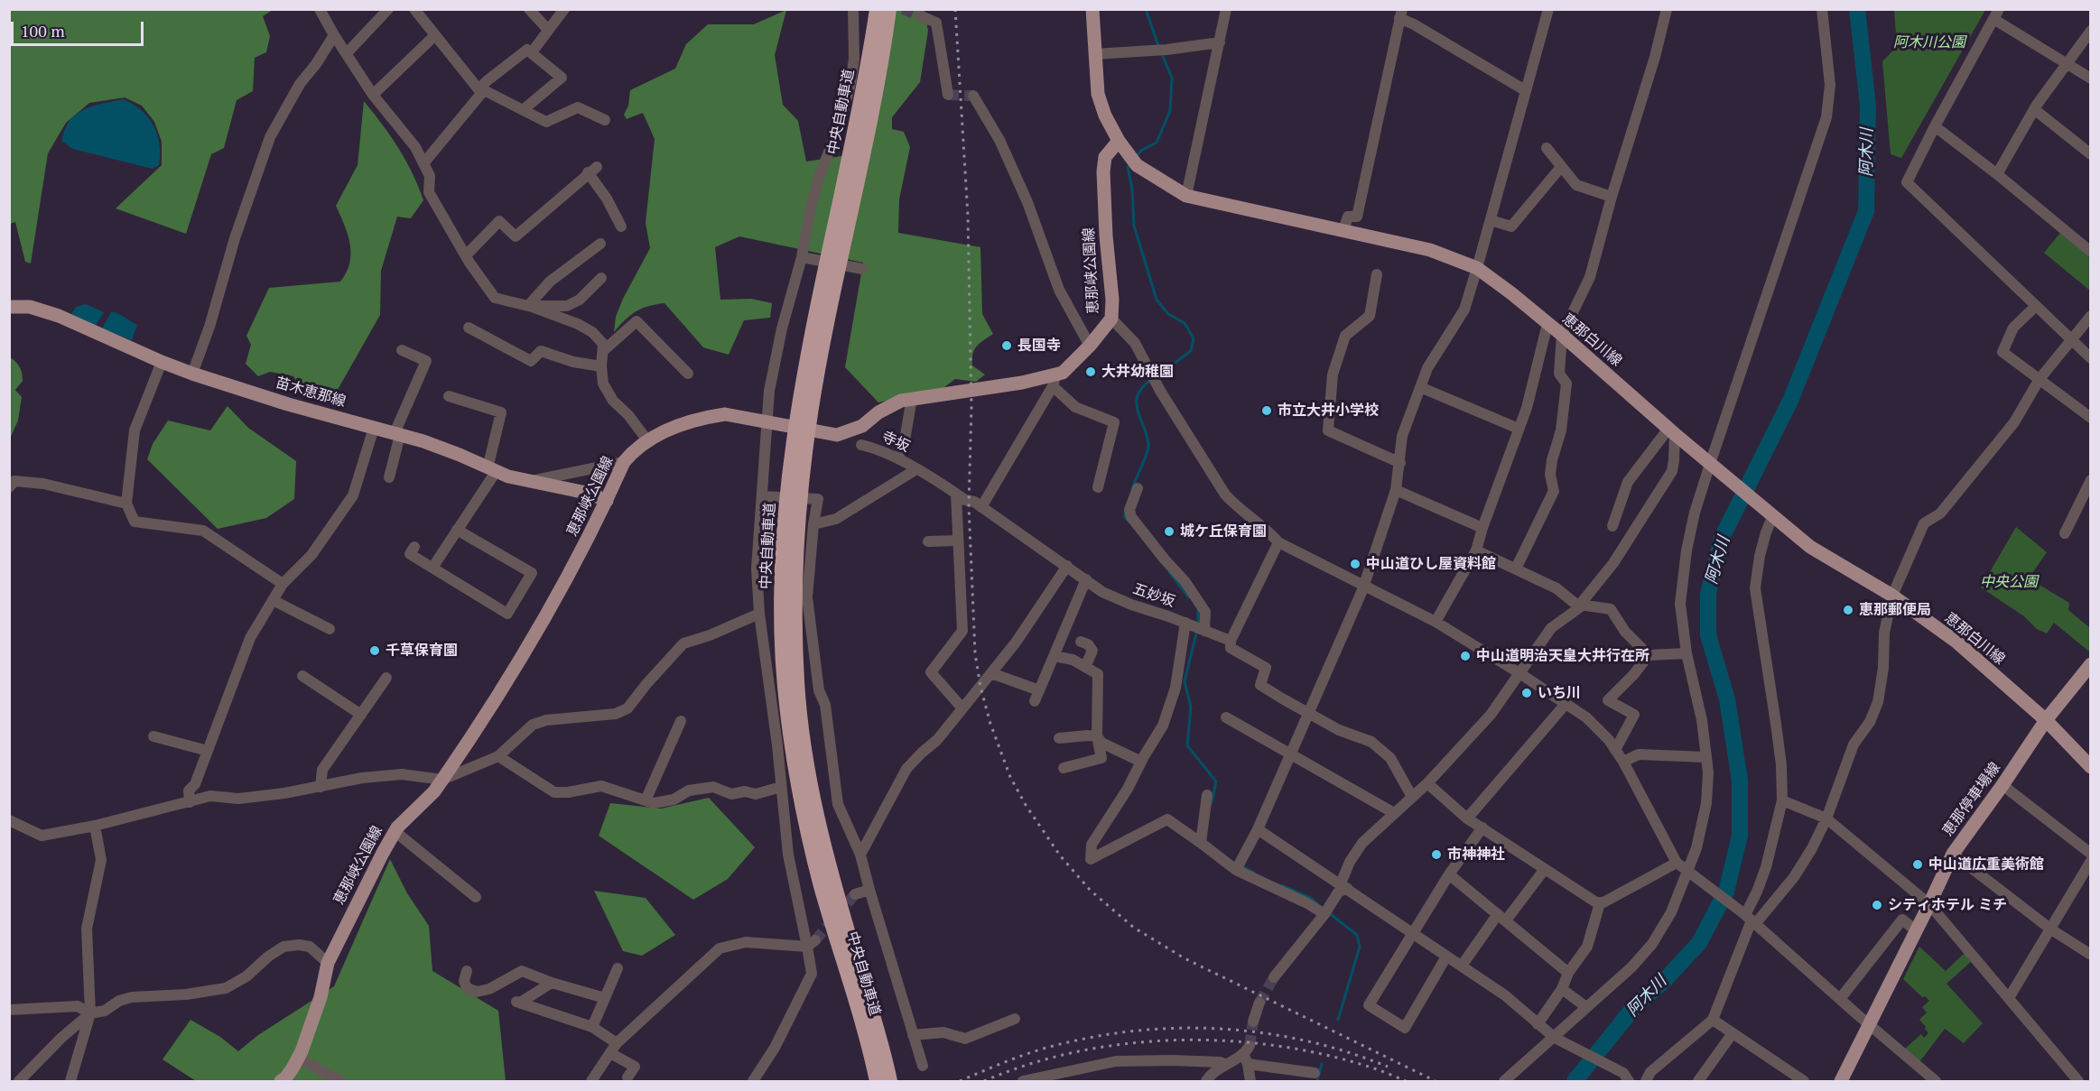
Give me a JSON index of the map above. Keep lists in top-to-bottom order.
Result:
{
  "streets": {
    "highway": ["中央自動車道"],
    "main road": [
      "恵那峡公園線",
      "恵那白川線",
      "苗木恵那線",
      "恵那停車場線"
    ],
    "street": ["寺坂", "五妙坂"]
  },
  "crossings": [
    ["恵那峡公園線", "恵那白川線"],
    ["恵那峡公園線", "苗木恵那線"],
    ["恵那白川線", "恵那停車場線"],
    ["寺坂", "五妙坂"]
  ],
  "water": ["阿木川"],
  "parks": ["阿木川公園", "中央公園"],
  "places": [
    "長国寺",
    "大井幼稚園",
    "市立大井小学校",
    "城ケ丘保育園",
    "中山道ひし屋資料館",
    "恵那郵便局",
    "千草保育園",
    "中山道明治天皇大井行在所",
    "いち川",
    "市神神社",
    "中山道広重美術館",
    "シティホテル ミチ"
  ],
  "scale_bar": "100 m"
}
